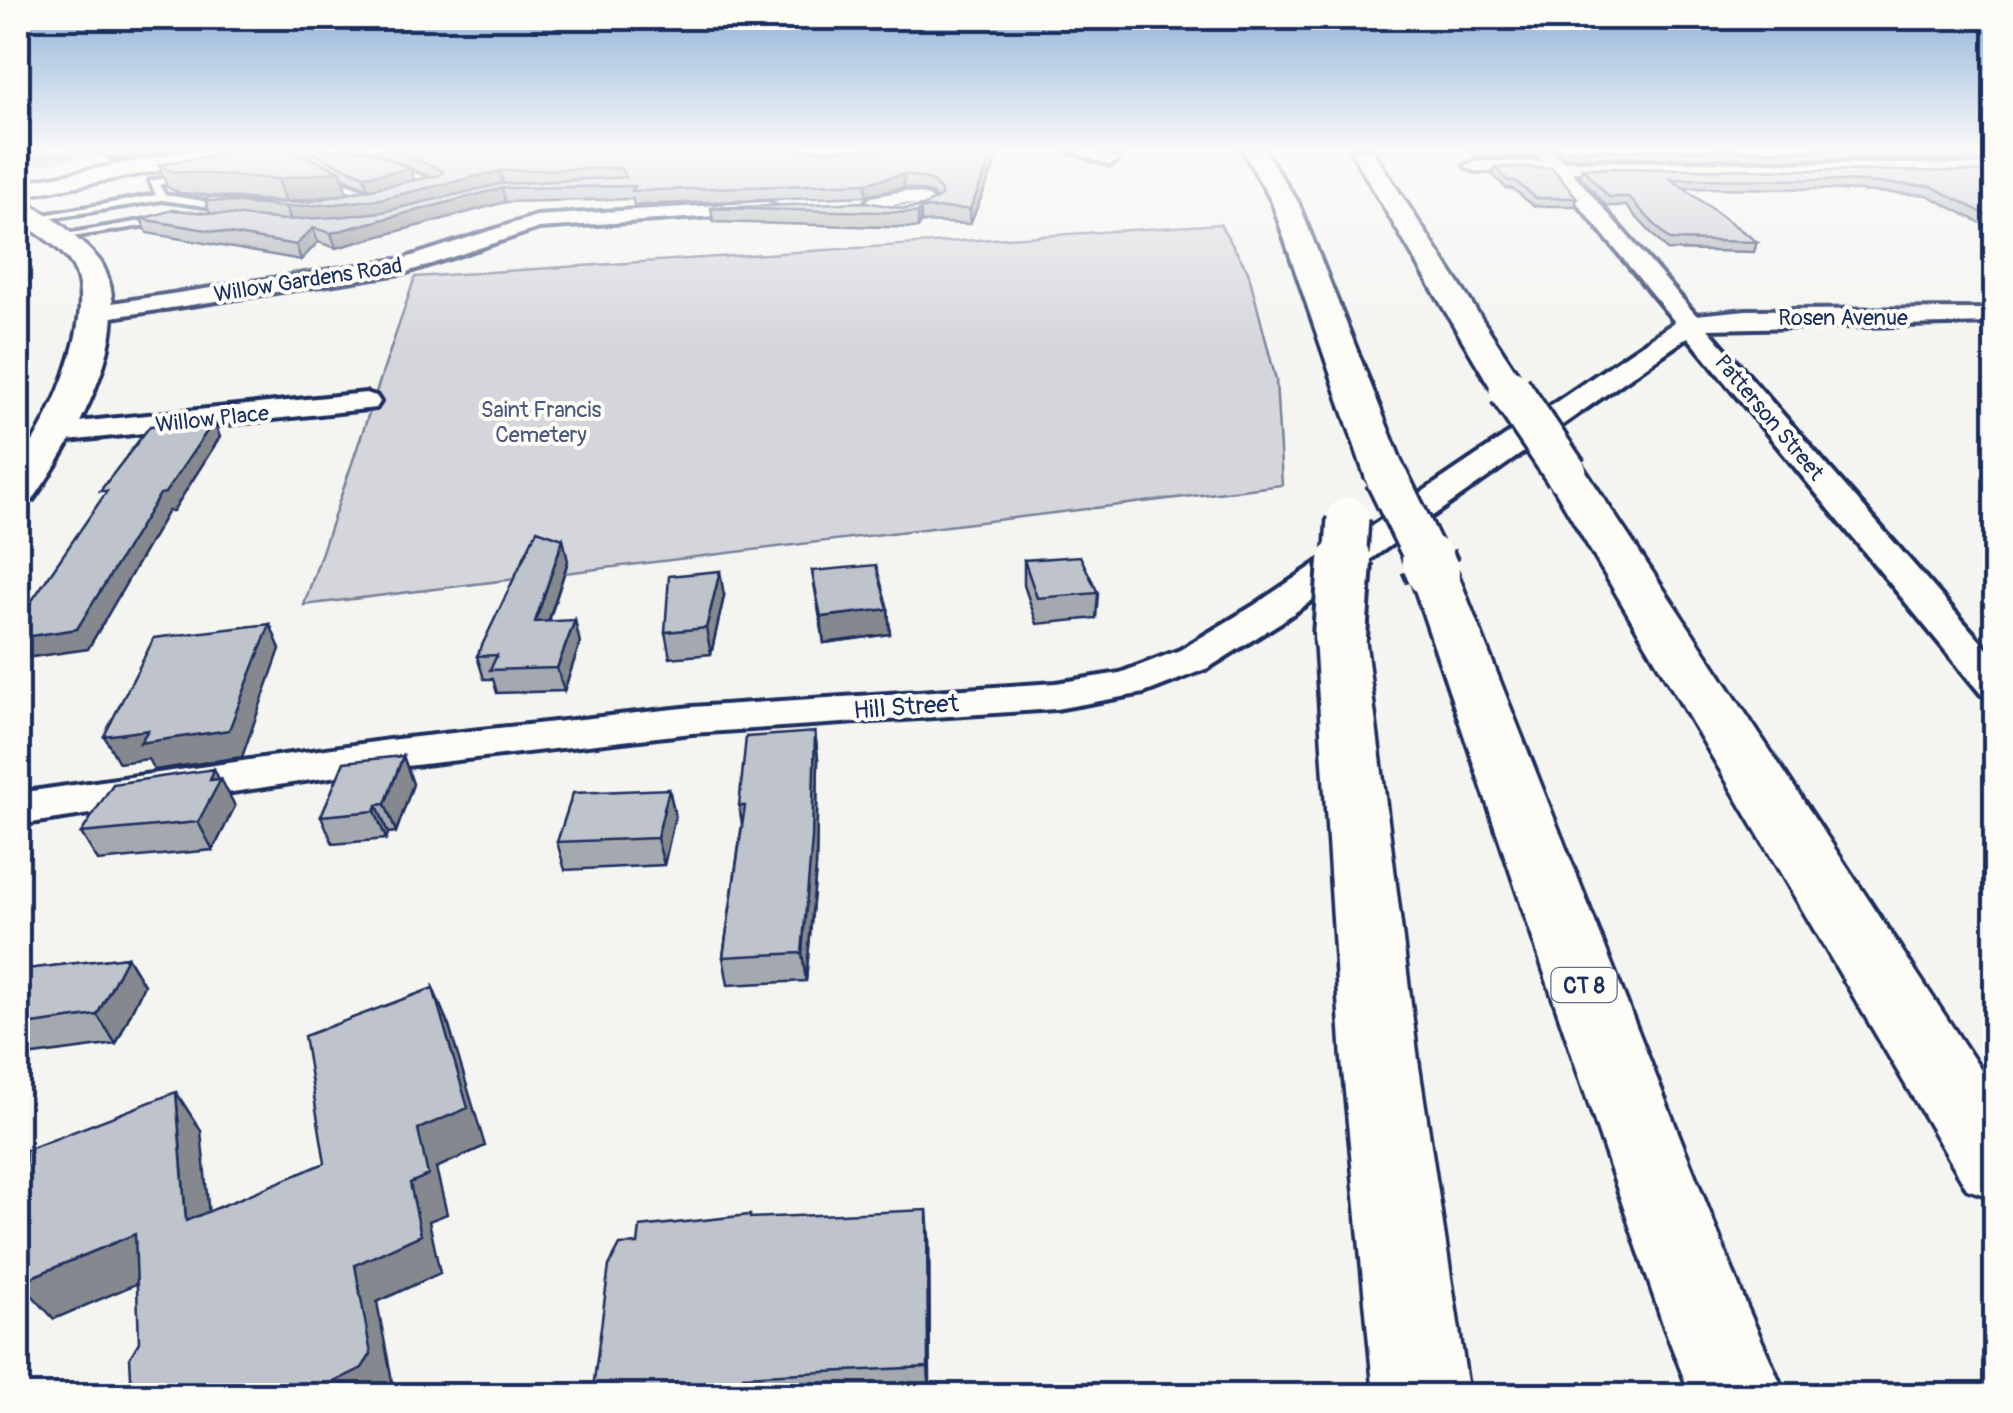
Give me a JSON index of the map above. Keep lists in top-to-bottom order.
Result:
{
  "streets": {
    "main road": ["CT 8"],
    "street": [
      "Willow Gardens Road",
      "Rosen Avenue",
      "Patterson Street",
      "Willow Place",
      "Hill Street"
    ]
  },
  "crossings": [
    ["Rosen Avenue", "Patterson Street"],
    ["Rosen Avenue", "Hill Street"],
    ["Patterson Street", "Hill Street"]
  ],
  "parks": ["Saint Francis Cemetery"]
}
